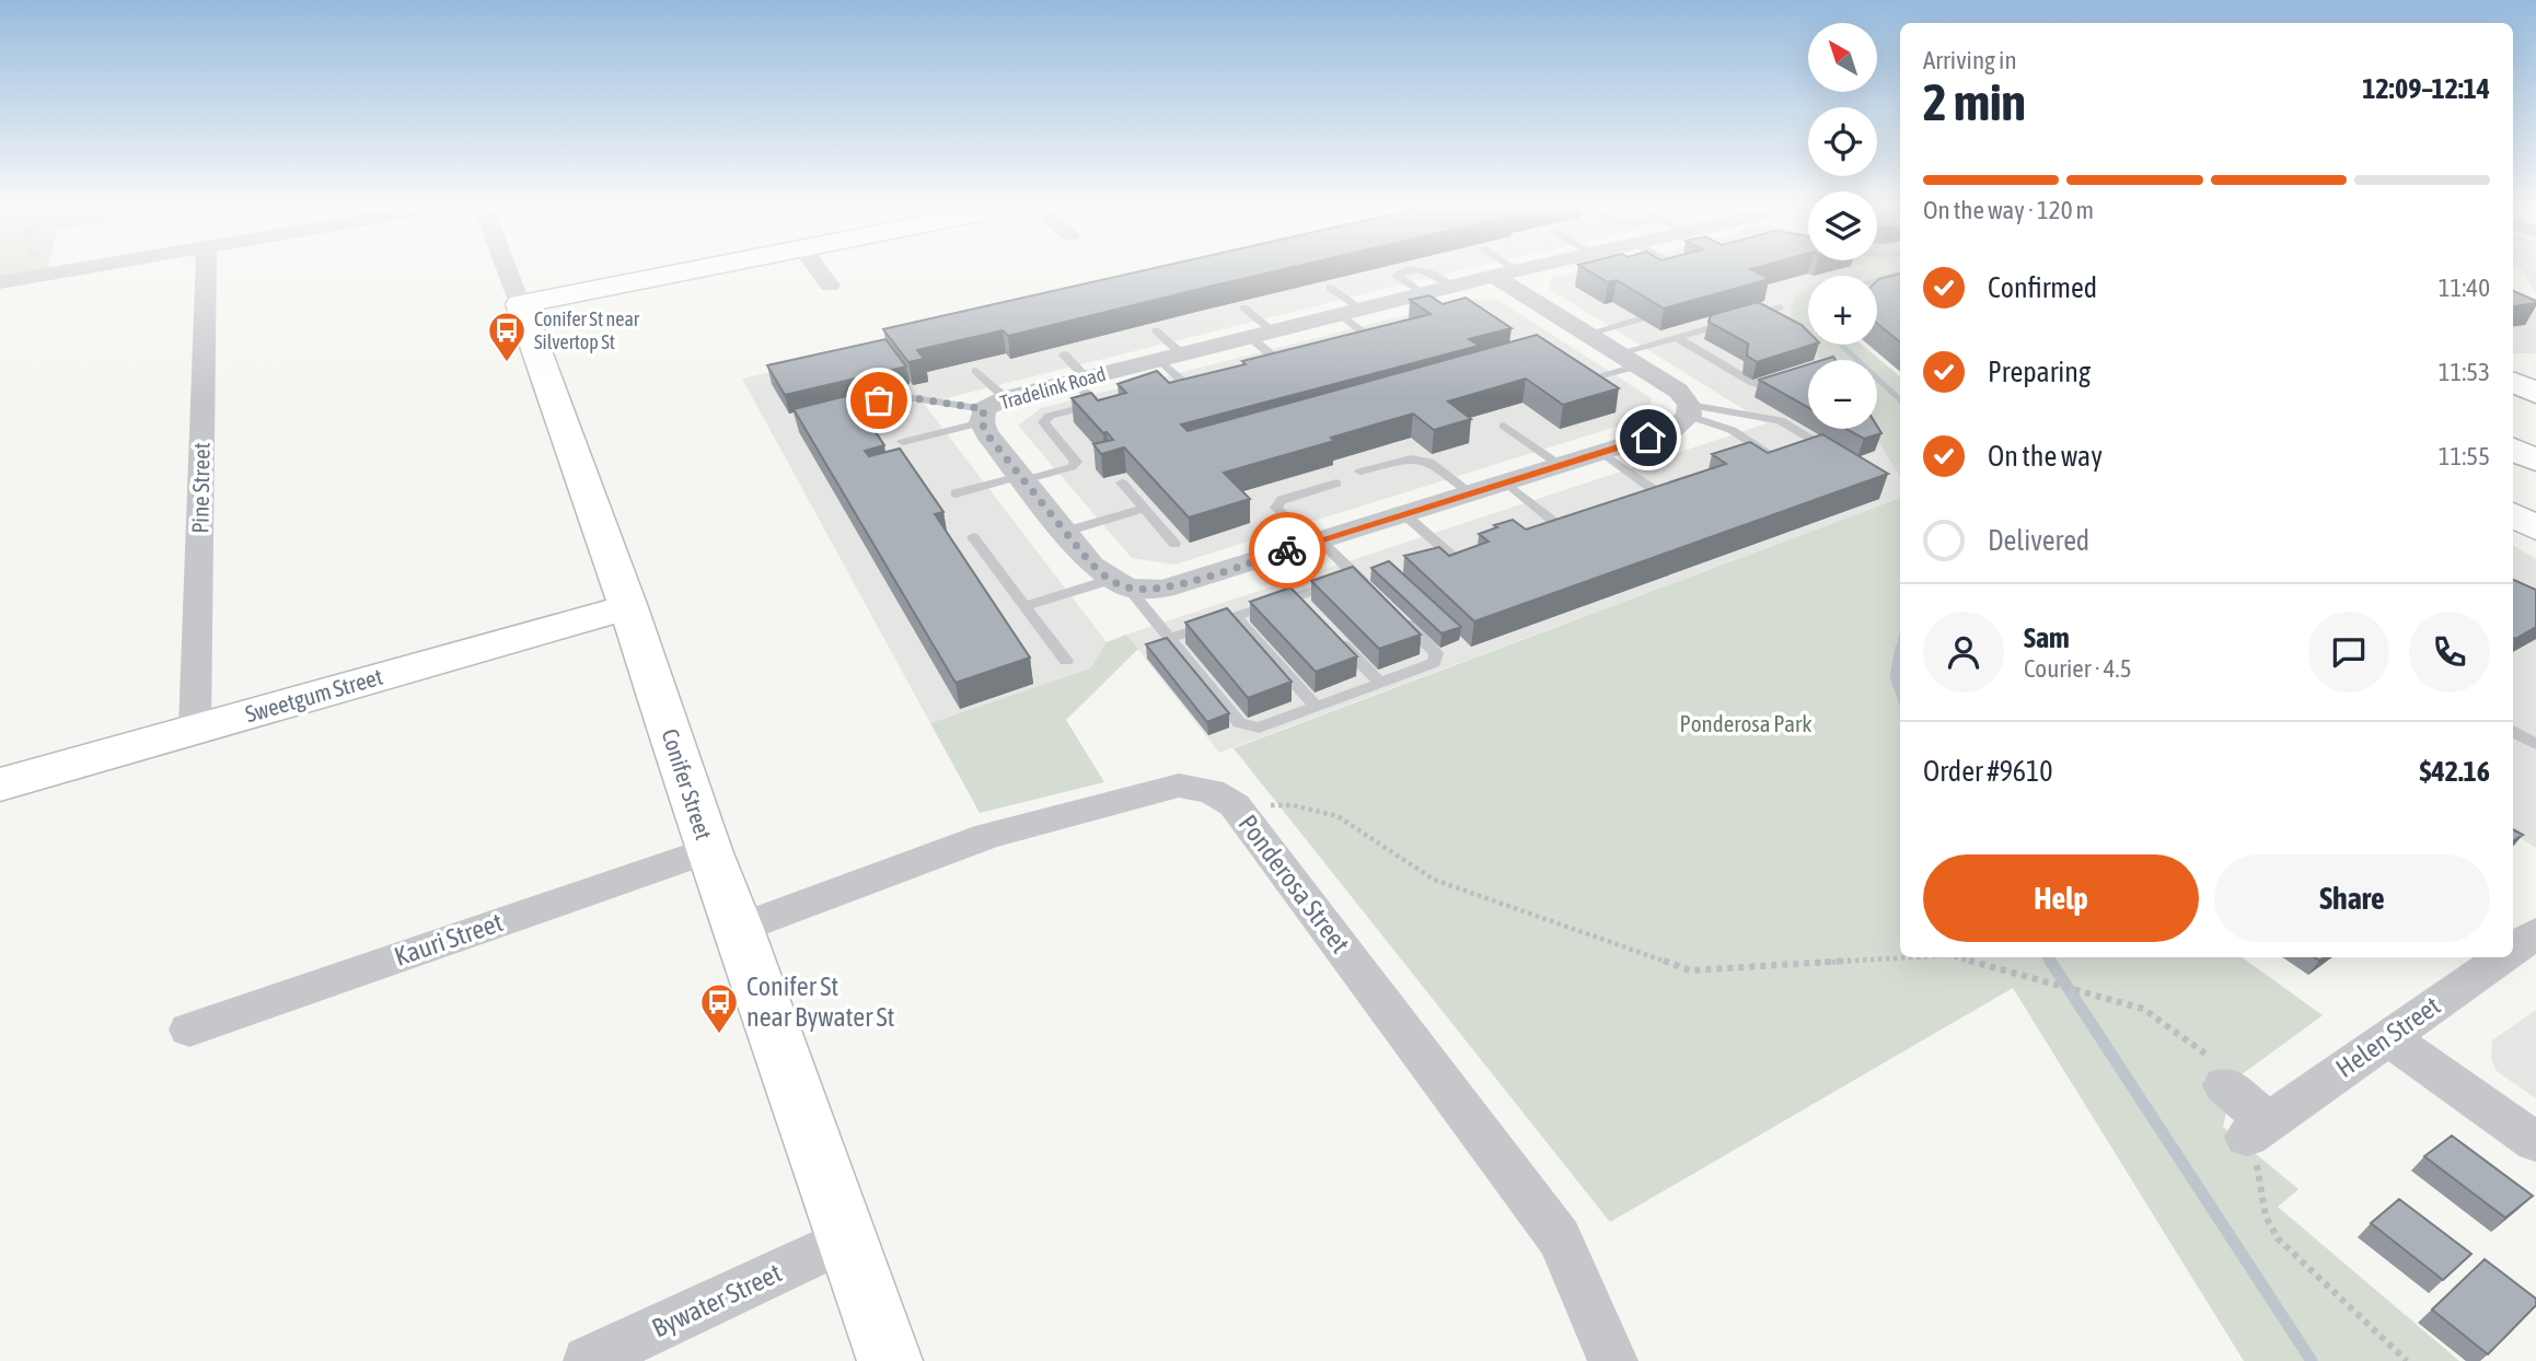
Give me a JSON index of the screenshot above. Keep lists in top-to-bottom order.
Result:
{
  "streets": {
    "main road": ["Sweetgum Street", "Conifer Street"],
    "street": [
      "Tradelink Road",
      "Pine Street",
      "Ponderosa Street",
      "Kauri Street",
      "Helen Street",
      "Bywater Street"
    ]
  },
  "crossings": [
    ["Pine Street", "Sweetgum Street"],
    ["Sweetgum Street", "Conifer Street"],
    ["Conifer Street", "Ponderosa Street"],
    ["Conifer Street", "Kauri Street"],
    ["Conifer Street", "Bywater Street"]
  ],
  "parks": ["Ponderosa Park"],
  "places": {
    "bus stop": ["Conifer St near Silvertop St", "Conifer St near Bywater St"]
  },
  "north": "top left",
  "page": {
    "map_buttons": ["+", "−"],
    "heading": ["2 min", "Arriving in", "12:09–12:14"],
    "panel": [
      "Sam",
      "Courier · 4.5",
      "Order #9610",
      "$42.16"
    ],
    "bar": "On the way · 120 m",
    "list": [
      ["Confirmed", "11:40"],
      ["Preparing", "11:53"],
      ["On the way", "11:55"],
      "Delivered"
    ],
    "buttons": ["Help", "Share"]
  }
}
